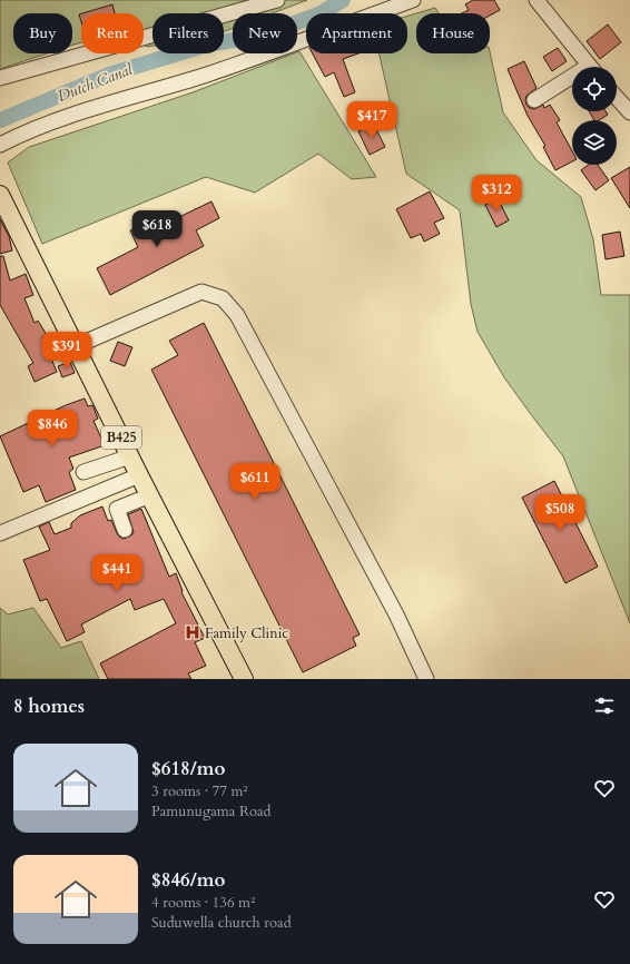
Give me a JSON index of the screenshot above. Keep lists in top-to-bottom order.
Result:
{
  "streets": {
    "main road": ["B425"]
  },
  "water": ["Dutch Canal"],
  "places": {
    "hospital": ["Family Clinic"]
  },
  "page": {
    "chip": [
      "Buy",
      "Rent",
      "Filters",
      "New",
      "Apartment",
      "House"
    ],
    "price": [
      "$417",
      "$312",
      "$618",
      "$391",
      "$846",
      "$611",
      "$508",
      "$441"
    ],
    "heading": "8 homes",
    "list": [
      {
        "name": "$618/mo",
        "note": "3 rooms · 77 m² · Pamunugama Road"
      },
      {
        "name": "$846/mo",
        "note": "4 rooms · 136 m² · Suduwella church road"
      }
    ]
  }
}
